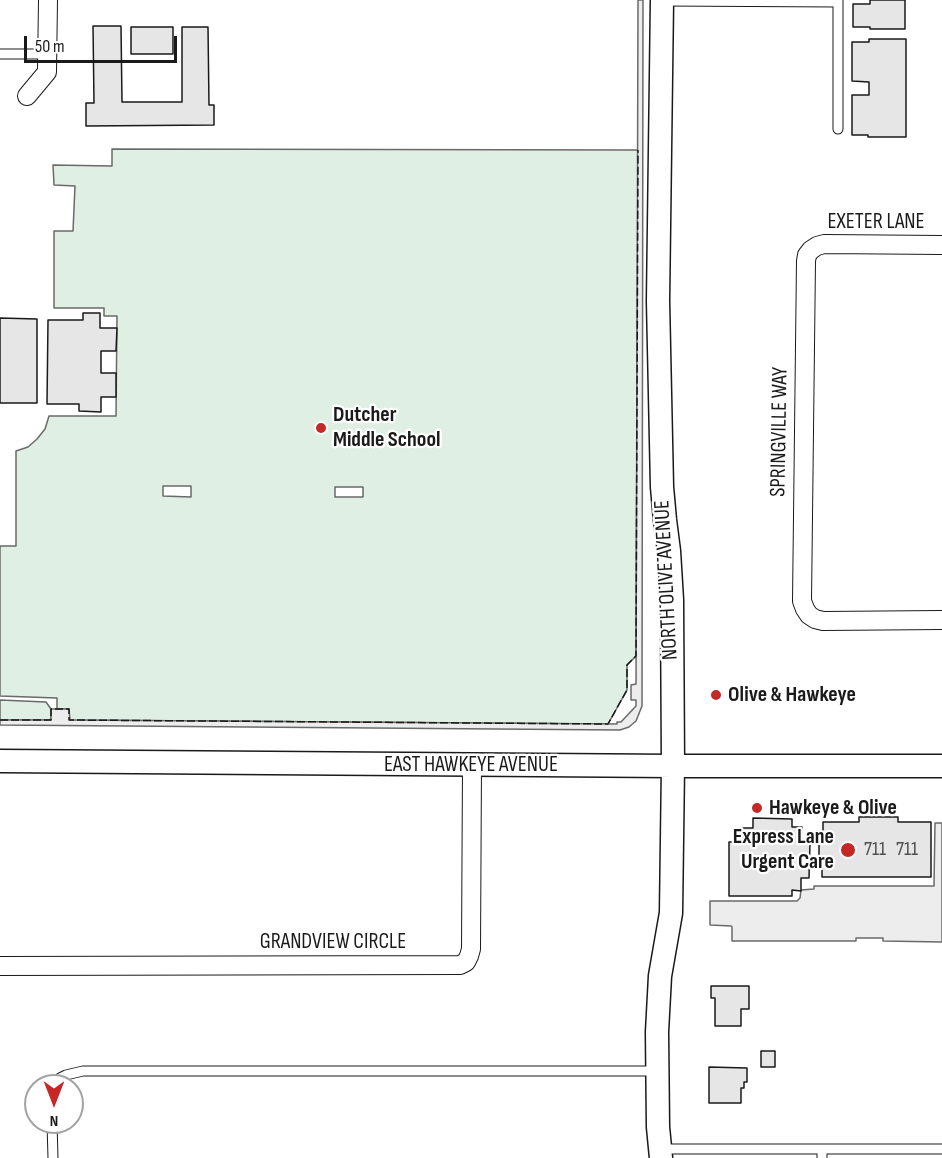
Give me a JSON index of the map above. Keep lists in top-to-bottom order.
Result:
{
  "streets": {
    "street": [
      "EXETER LANE",
      "SPRINGVILLE WAY",
      "NORTH OLIVE AVENUE",
      "EAST HAWKEYE AVENUE",
      "GRANDVIEW CIRCLE"
    ]
  },
  "crossings": [
    ["EXETER LANE", "SPRINGVILLE WAY"],
    ["NORTH OLIVE AVENUE", "EAST HAWKEYE AVENUE"],
    ["EAST HAWKEYE AVENUE", "GRANDVIEW CIRCLE"]
  ],
  "places": [
    "Dutcher Middle School",
    "Olive & Hawkeye",
    "Hawkeye & Olive",
    "Express Lane Urgent Care"
  ],
  "house_numbers": ["711", "711"],
  "scale_bar": "50 m",
  "north": "bottom"
}
